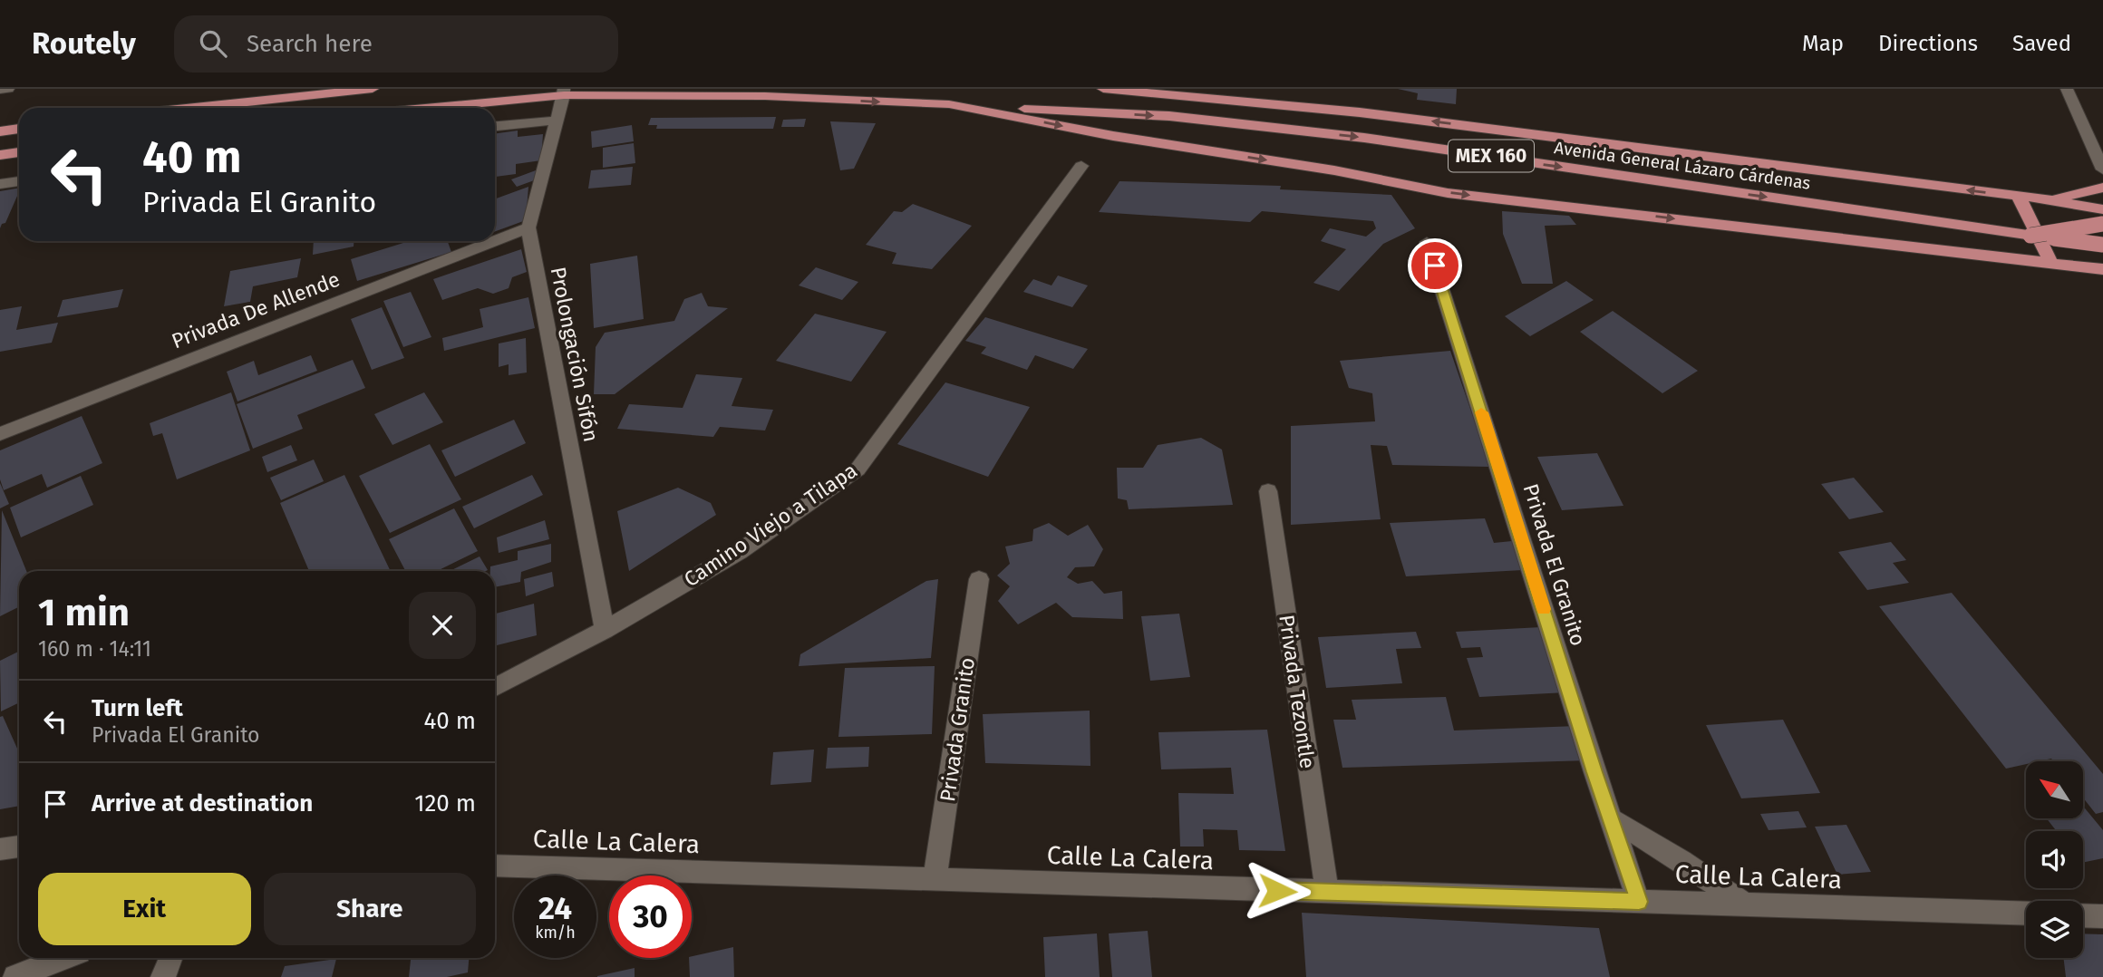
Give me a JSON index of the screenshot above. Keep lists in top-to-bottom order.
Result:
{
  "streets": {
    "main road": ["MEX 160", "Avenida General Lázaro Cárdenas"],
    "street": [
      "Privada De Allende",
      "Prolongación Sifón",
      "Camino Viejo a Tilapa",
      "Privada El Granito",
      "Privada Tezontle",
      "Privada Granito",
      "Calle La Calera"
    ]
  },
  "crossings": [
    ["MEX 160", "Avenida General Lázaro Cárdenas"],
    ["MEX 160", "Prolongación Sifón"],
    ["Privada De Allende", "Prolongación Sifón"],
    ["Prolongación Sifón", "Camino Viejo a Tilapa"],
    ["Privada El Granito", "Calle La Calera"],
    ["Privada Tezontle", "Calle La Calera"],
    ["Privada Granito", "Calle La Calera"]
  ],
  "north": "top left",
  "page": {
    "header": "Routely",
    "search": "Search here",
    "nav": ["Map", "Directions", "Saved"],
    "turn": ["40 m", "Privada El Granito"],
    "heading": ["1 min", "160 m · 14:11"],
    "list": [
      {
        "name": "Turn left",
        "note": "Privada El Granito",
        "value": "40 m"
      },
      {
        "name": "Arrive at destination",
        "value": "120 m"
      }
    ],
    "buttons": ["Exit", "Share"],
    "speed": "24 km/h",
    "limit": "30"
  }
}
